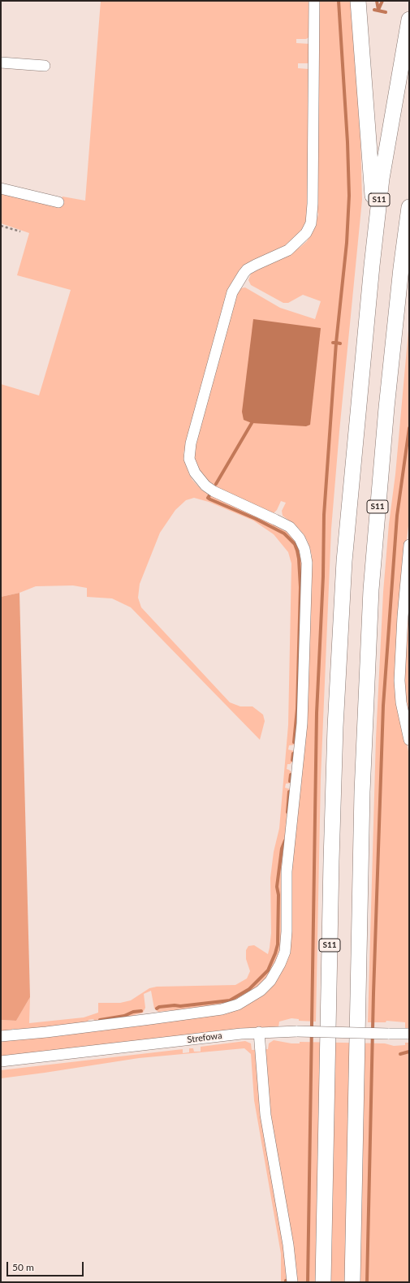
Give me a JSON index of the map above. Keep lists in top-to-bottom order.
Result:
{
  "streets": {
    "highway": ["S11"],
    "street": ["Strefowa"]
  },
  "scale_bar": "50 m"
}
